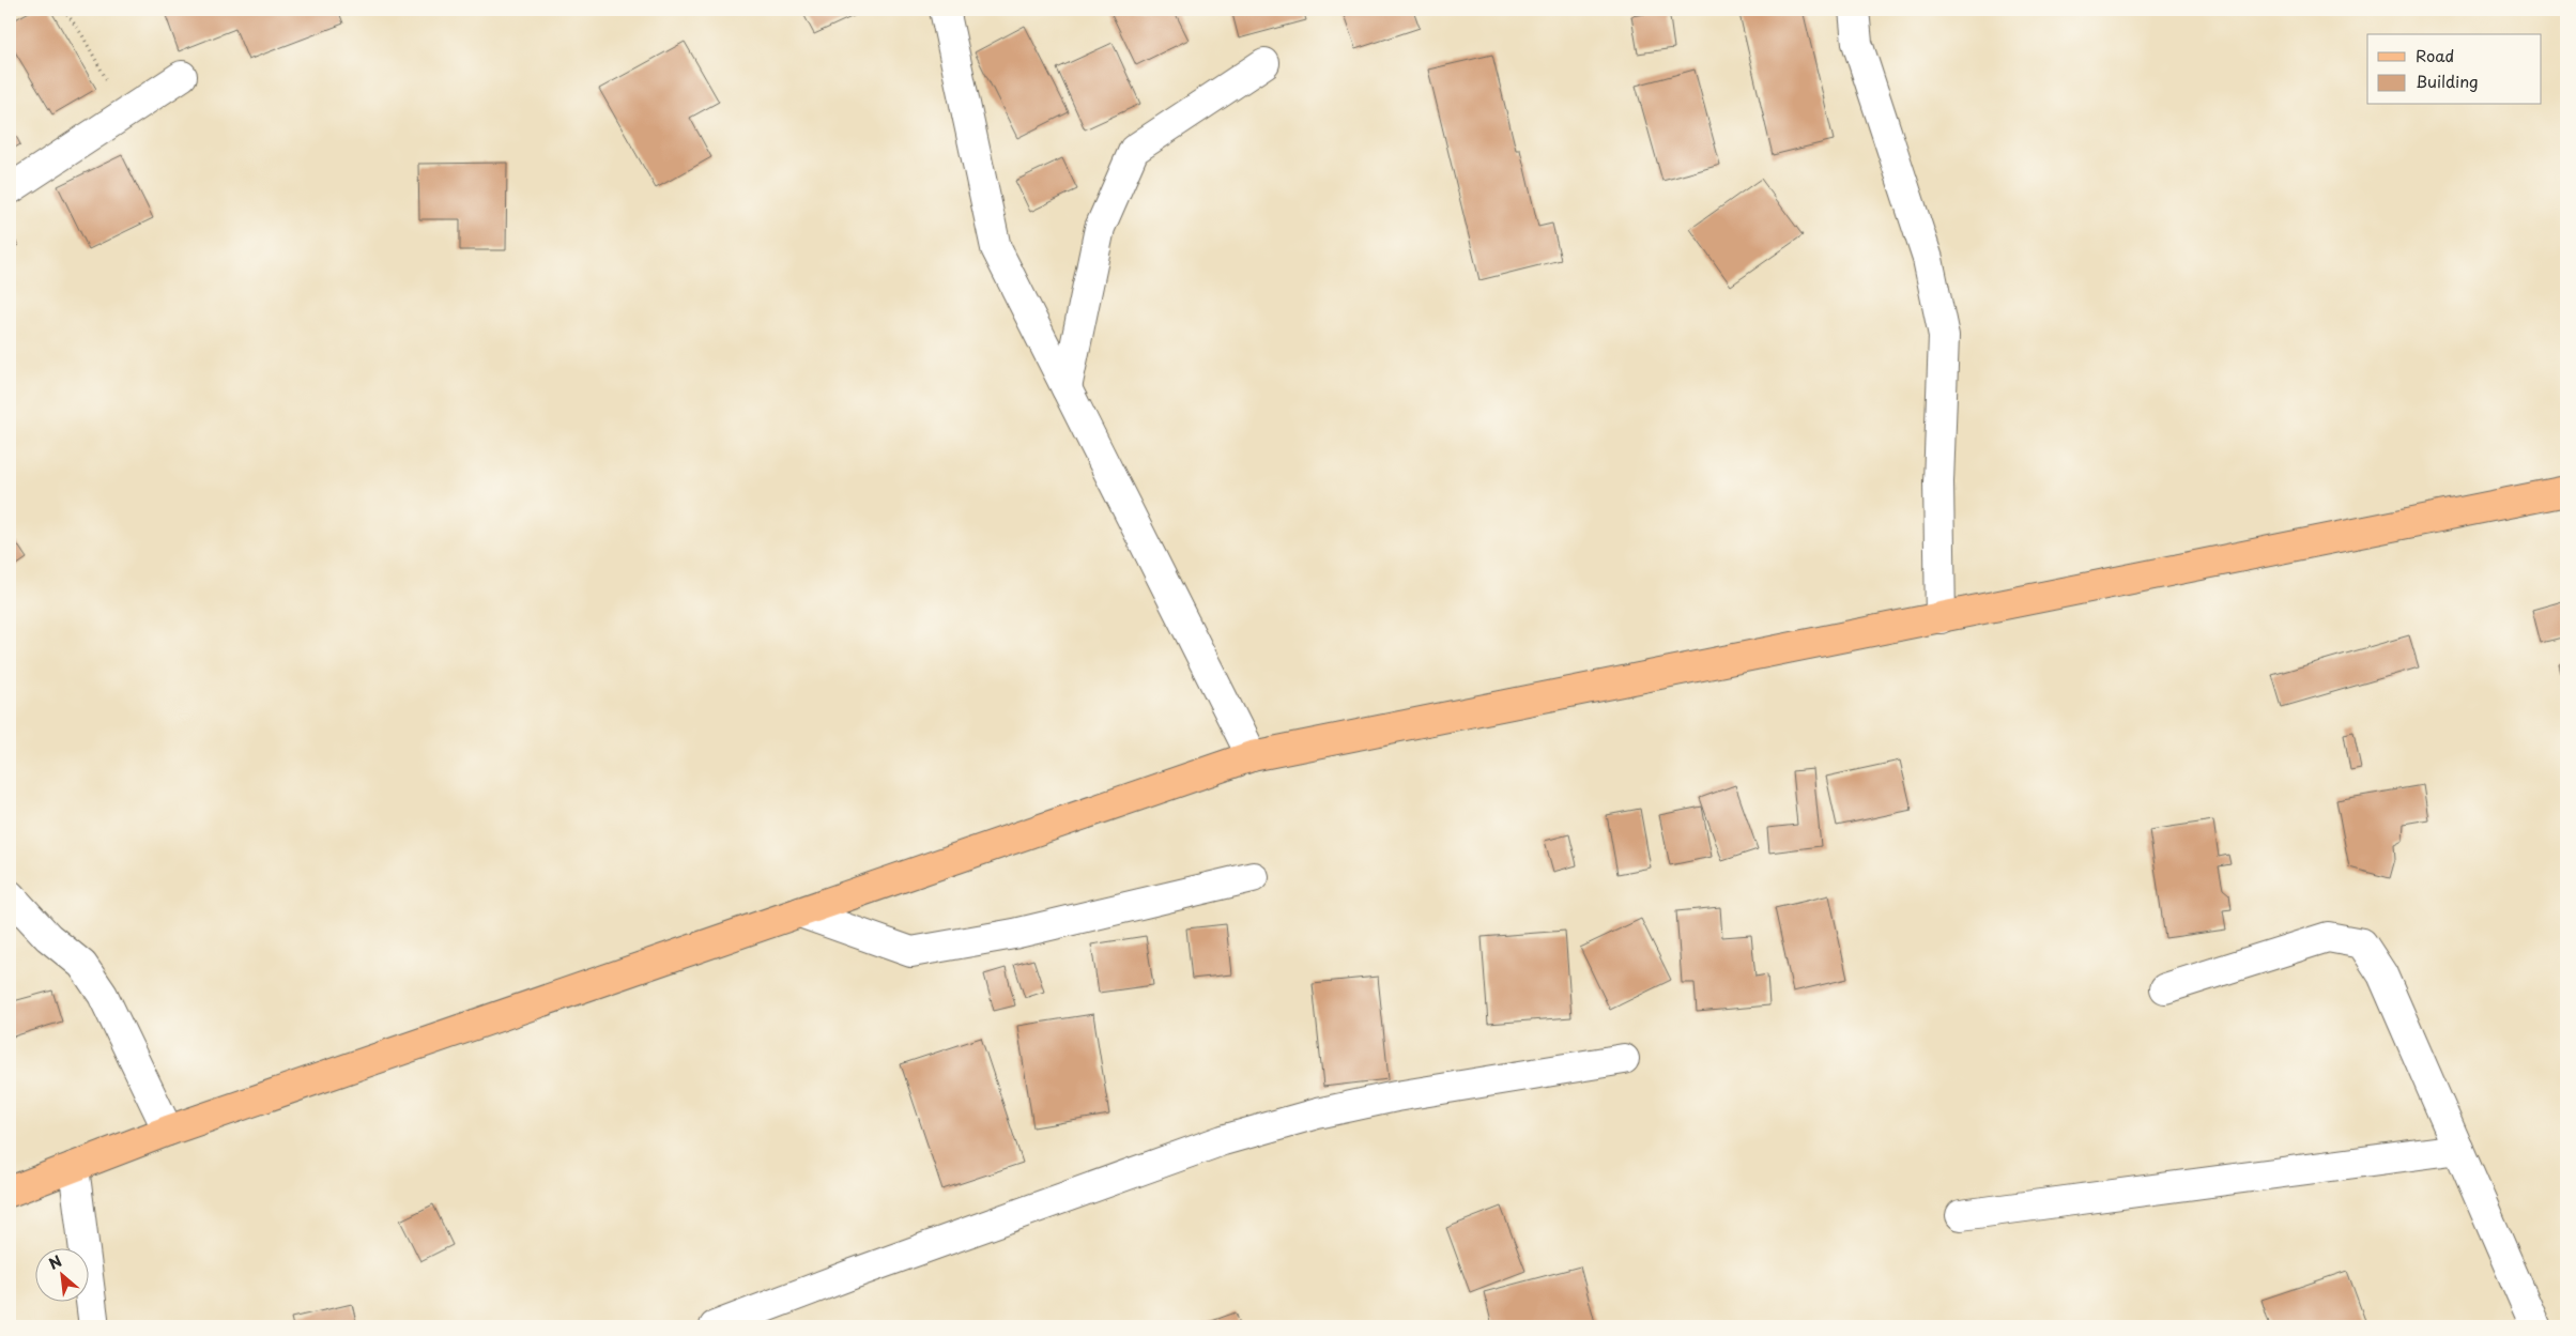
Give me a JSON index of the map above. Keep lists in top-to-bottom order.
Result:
{
  "legend": ["Road", "Building"],
  "north": "top left"
}
